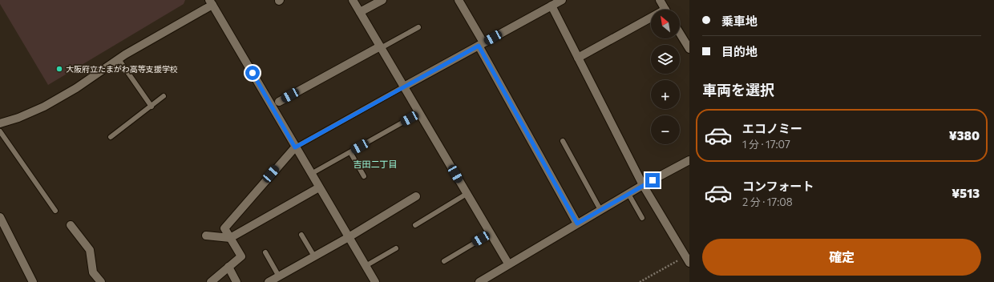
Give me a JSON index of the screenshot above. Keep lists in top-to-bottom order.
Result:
{
  "districts": ["吉田二丁目"],
  "places": ["大阪府立たまがわ高等支援学校"],
  "north": "top left",
  "page": {
    "banner": ["乗車地", "目的地"],
    "map_buttons": ["+", "−"],
    "heading": "車両を選択",
    "list": [
      {
        "name": "エコノミー",
        "note": "1 分 · 17:07",
        "value": "¥380"
      },
      {
        "name": "コンフォート",
        "note": "2 分 · 17:08",
        "value": "¥513"
      }
    ],
    "buttons": "確定"
  }
}
